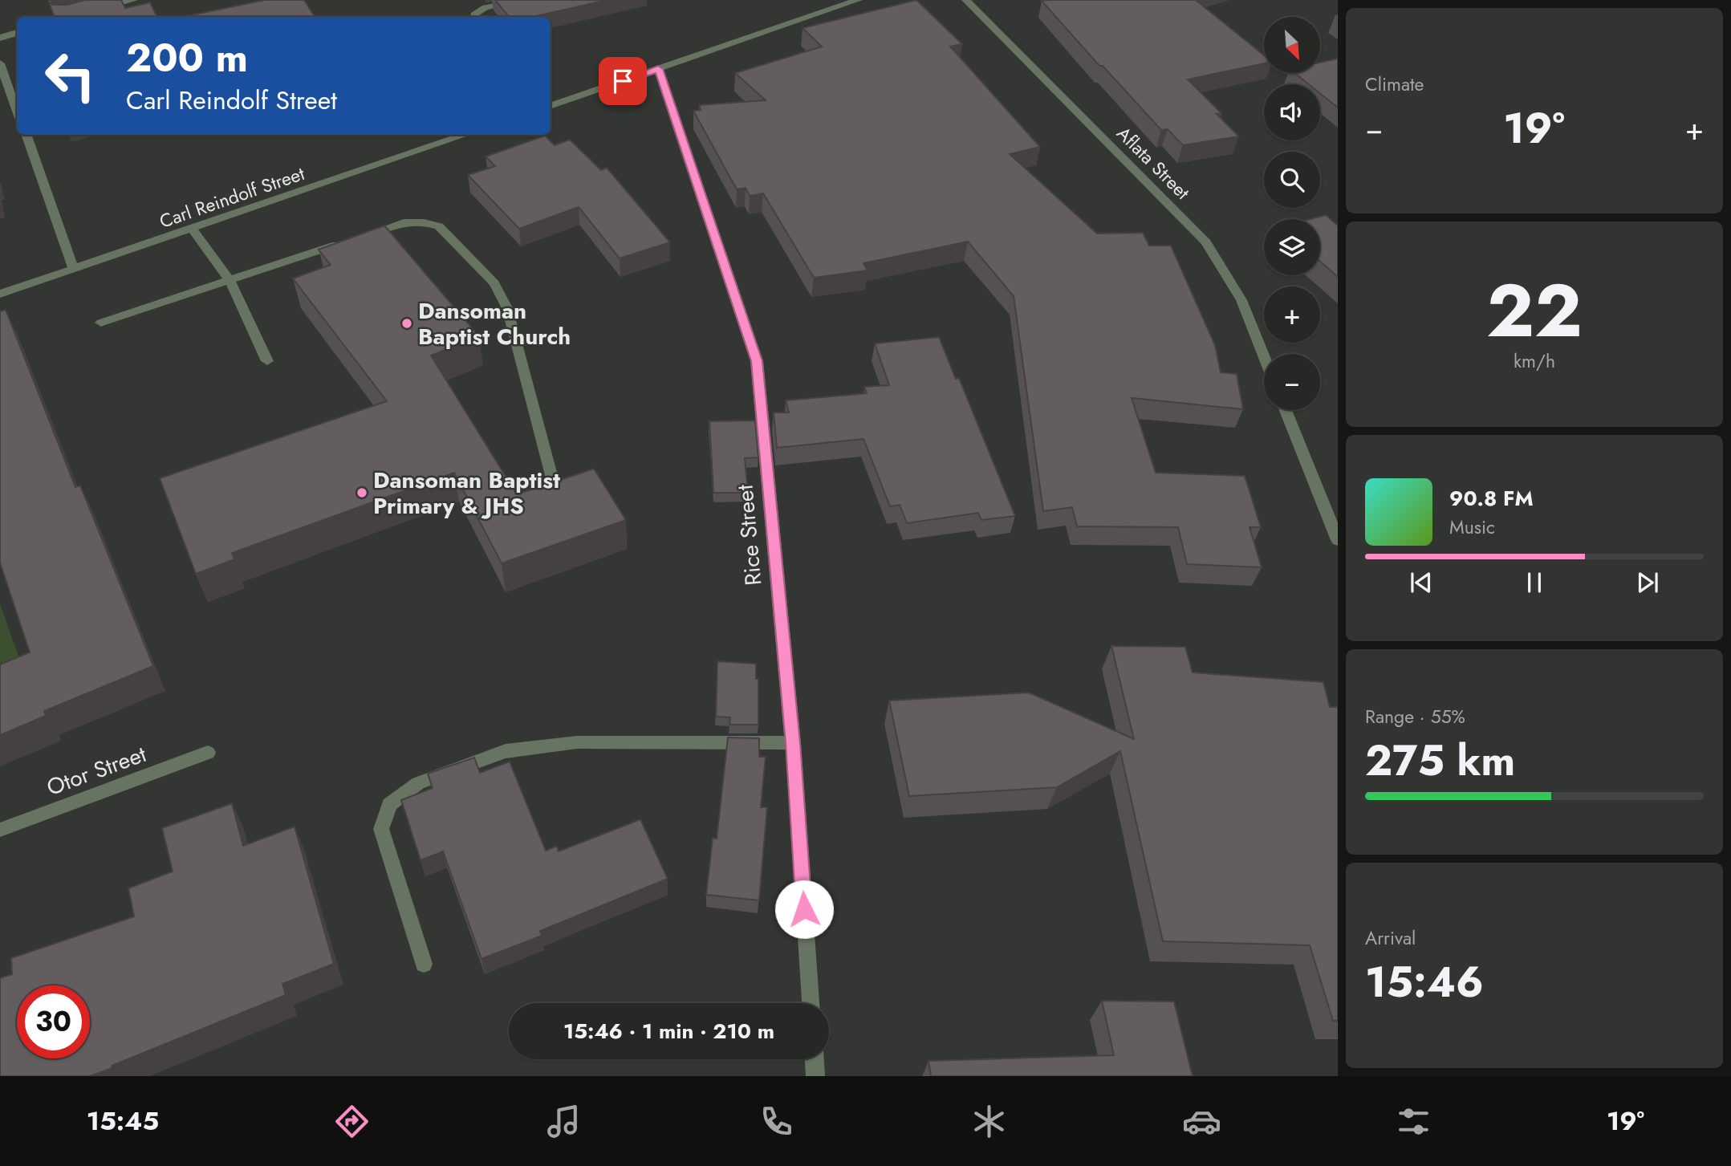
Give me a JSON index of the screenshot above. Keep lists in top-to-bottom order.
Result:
{
  "streets": {
    "street": [
      "Aflata Street",
      "Carl Reindolf Street",
      "Rice Street",
      "Otor Street"
    ]
  },
  "places": ["Dansoman Baptist Church", "Dansoman Baptist Primary & JHS"],
  "north": "bottom right",
  "page": {
    "tile": [
      "Climate",
      ["22", "km/h"],
      ["Range · 55%", "275 km"],
      ["Arrival", "15:46"]
    ],
    "map_buttons": ["+", "−"],
    "turn": ["200 m", "Carl Reindolf Street"],
    "heat": ["−", "19°", "+"],
    "song": ["90.8 FM", "Music"],
    "limit": "30",
    "trip": "15:46 · 1 min · 210 m",
    "tabs": ["15:45", "19°"]
  }
}
